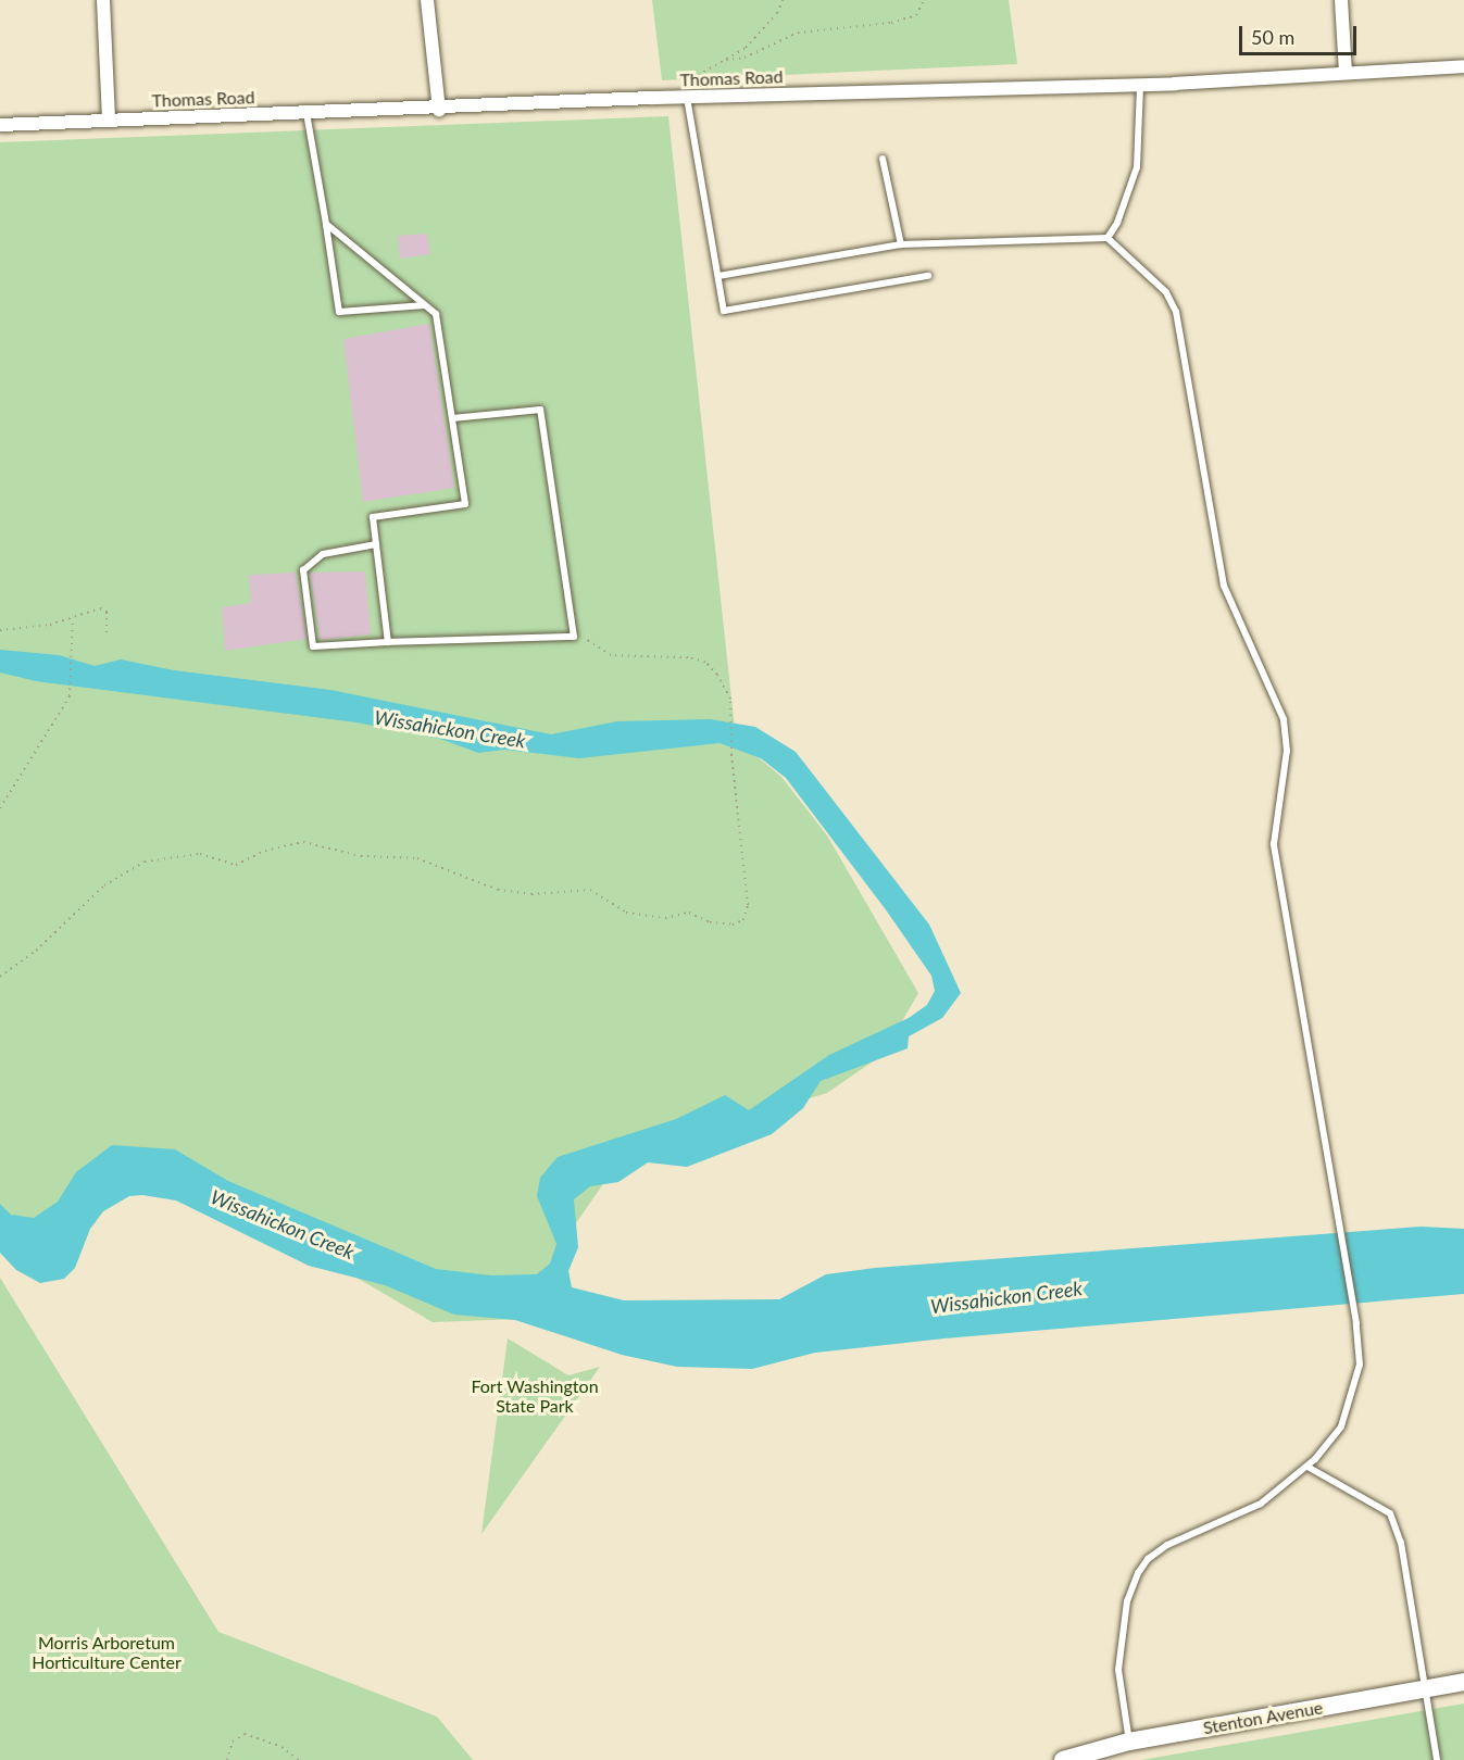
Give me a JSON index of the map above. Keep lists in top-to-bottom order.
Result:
{
  "streets": {
    "main road": ["Stenton Avenue"],
    "street": ["Thomas Road"]
  },
  "water": ["Wissahickon Creek"],
  "parks": ["Fort Washington State Park", "Morris Arboretum Horticulture Center"],
  "scale_bar": "50 m"
}
